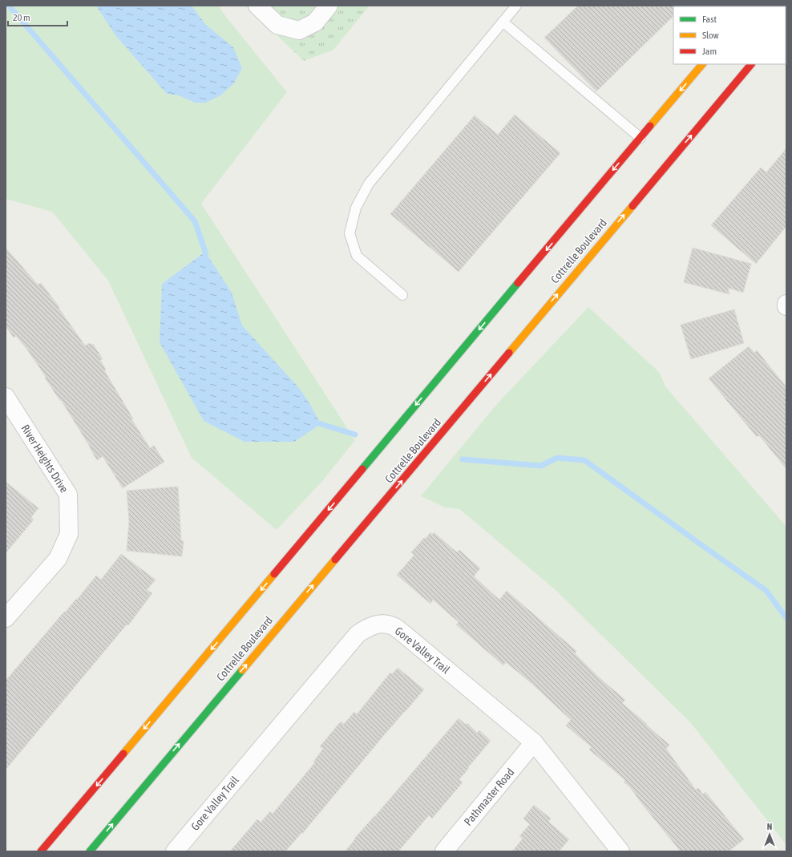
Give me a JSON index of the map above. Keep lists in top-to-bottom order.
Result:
{
  "streets": {
    "main road": ["Cottrelle Boulevard"],
    "street": ["River Heights Drive", "Gore Valley Trail", "Pathmaster Road"]
  },
  "crossings": [
    ["Gore Valley Trail", "Pathmaster Road"]
  ],
  "legend": ["Fast", "Slow", "Jam"],
  "scale_bar": "20 m",
  "north": "top"
}
